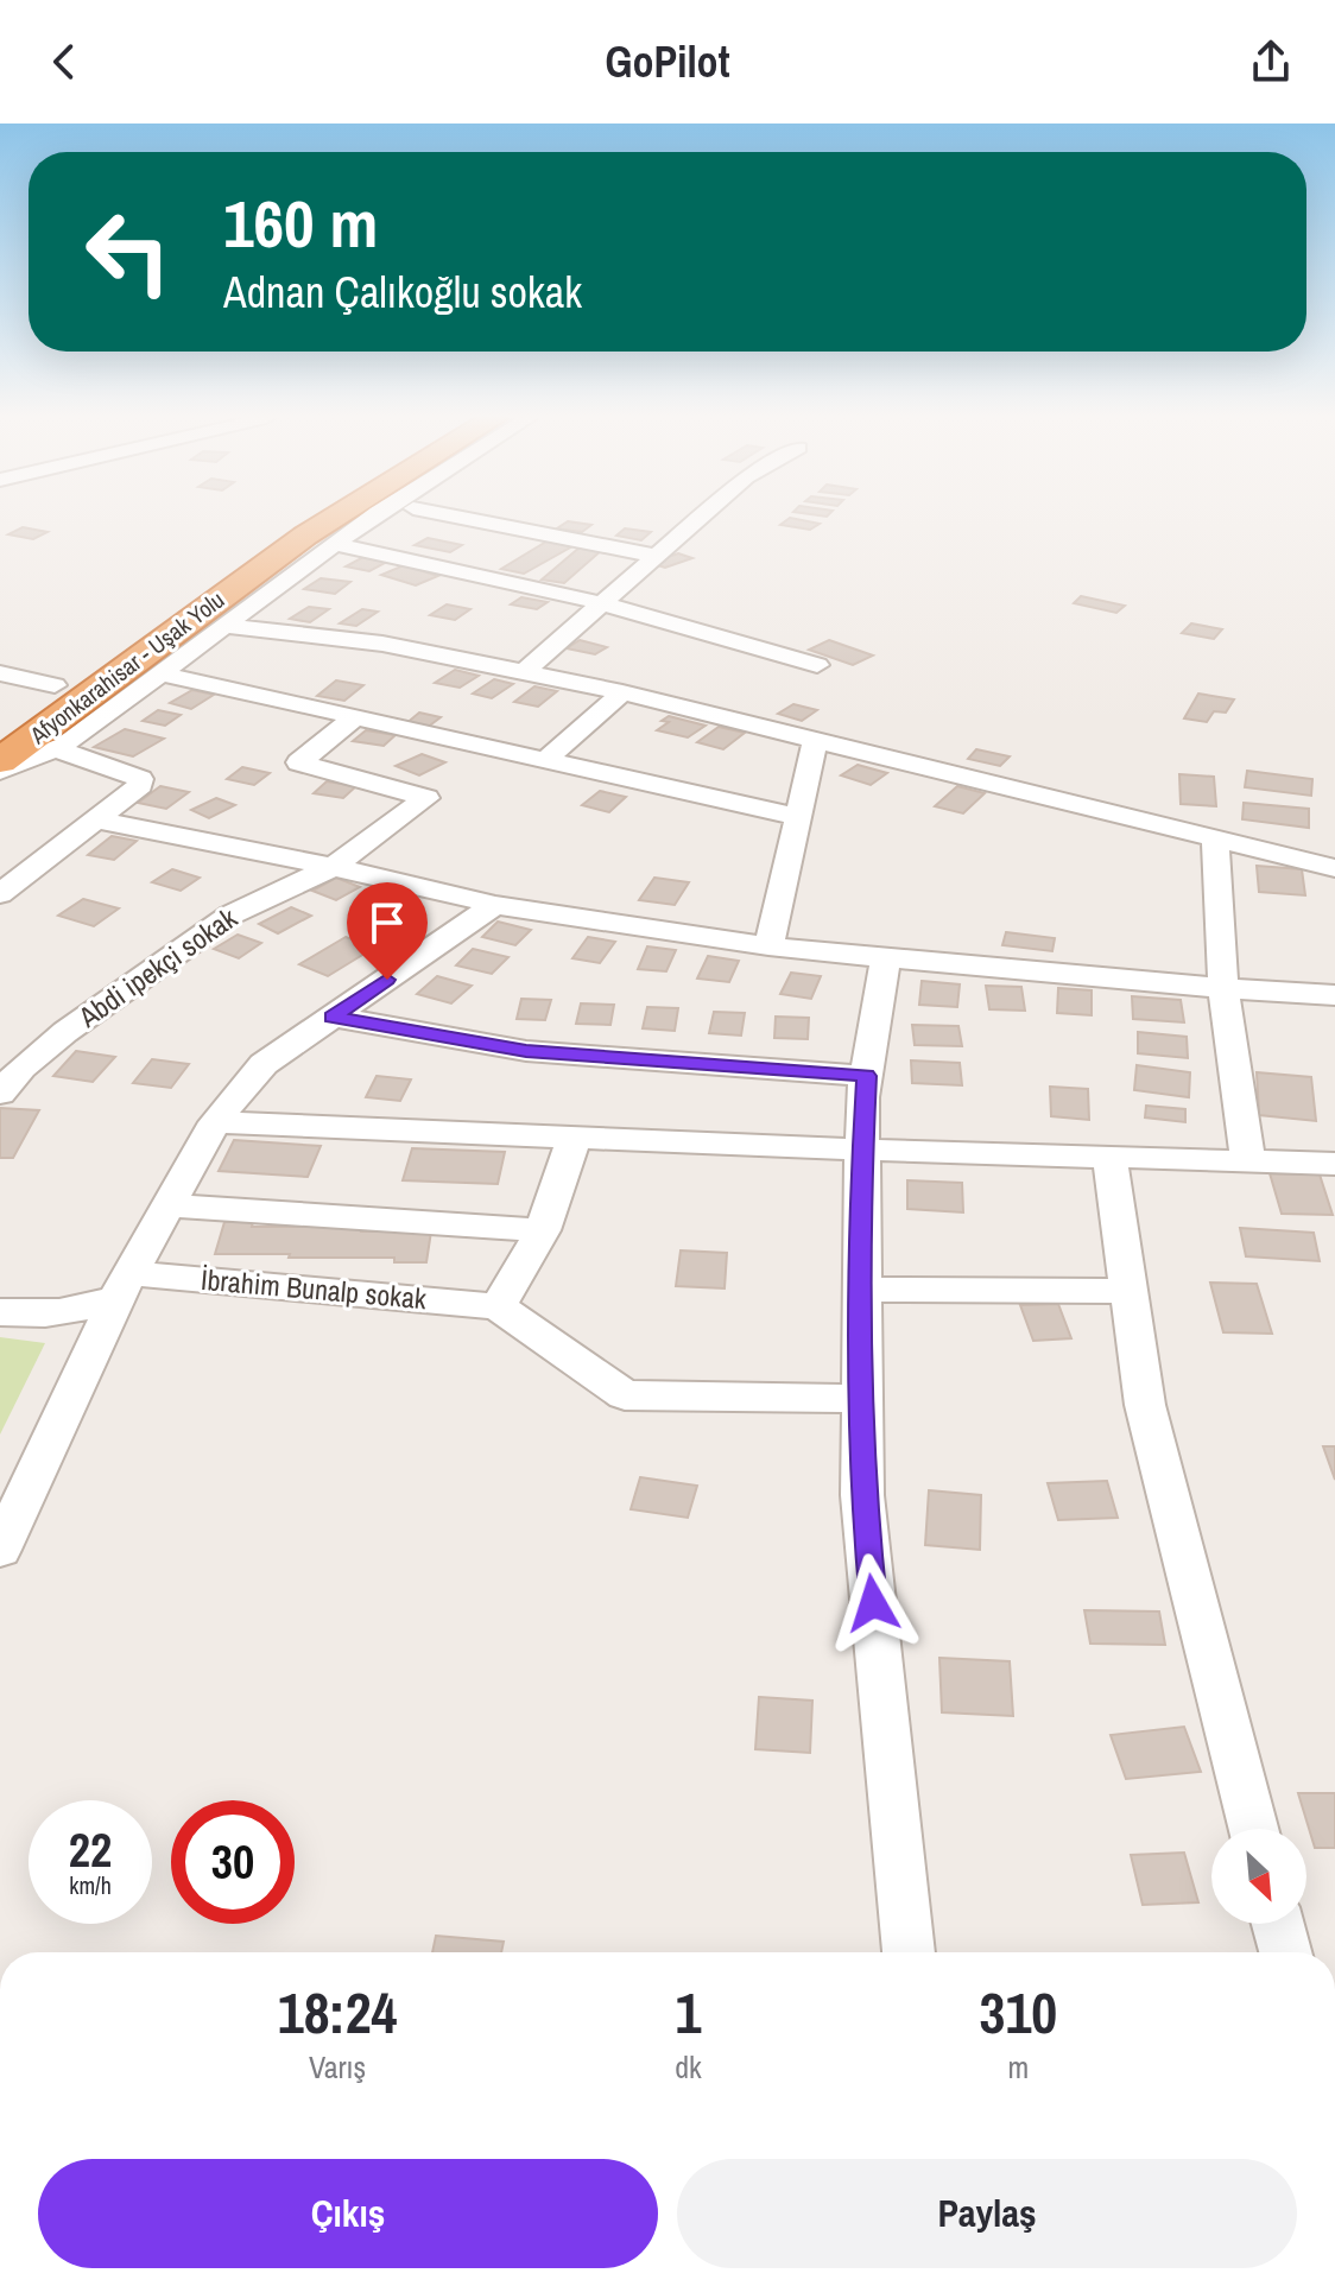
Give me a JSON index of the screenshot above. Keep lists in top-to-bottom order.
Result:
{
  "streets": {
    "highway": ["Afyonkarahisar - Uşak Yolu"],
    "street": ["Abdi ipekçi sokak", "İbrahim Bunalp sokak"]
  },
  "north": "bottom right",
  "page": {
    "header": "GoPilot",
    "turn": ["160 m", "Adnan Çalıkoğlu sokak"],
    "speed": "22 km/h",
    "limit": "30",
    "eta": [
      "18:24",
      "Varış",
      "1",
      "dk",
      "310",
      "m"
    ],
    "buttons": ["Çıkış", "Paylaş"]
  }
}
